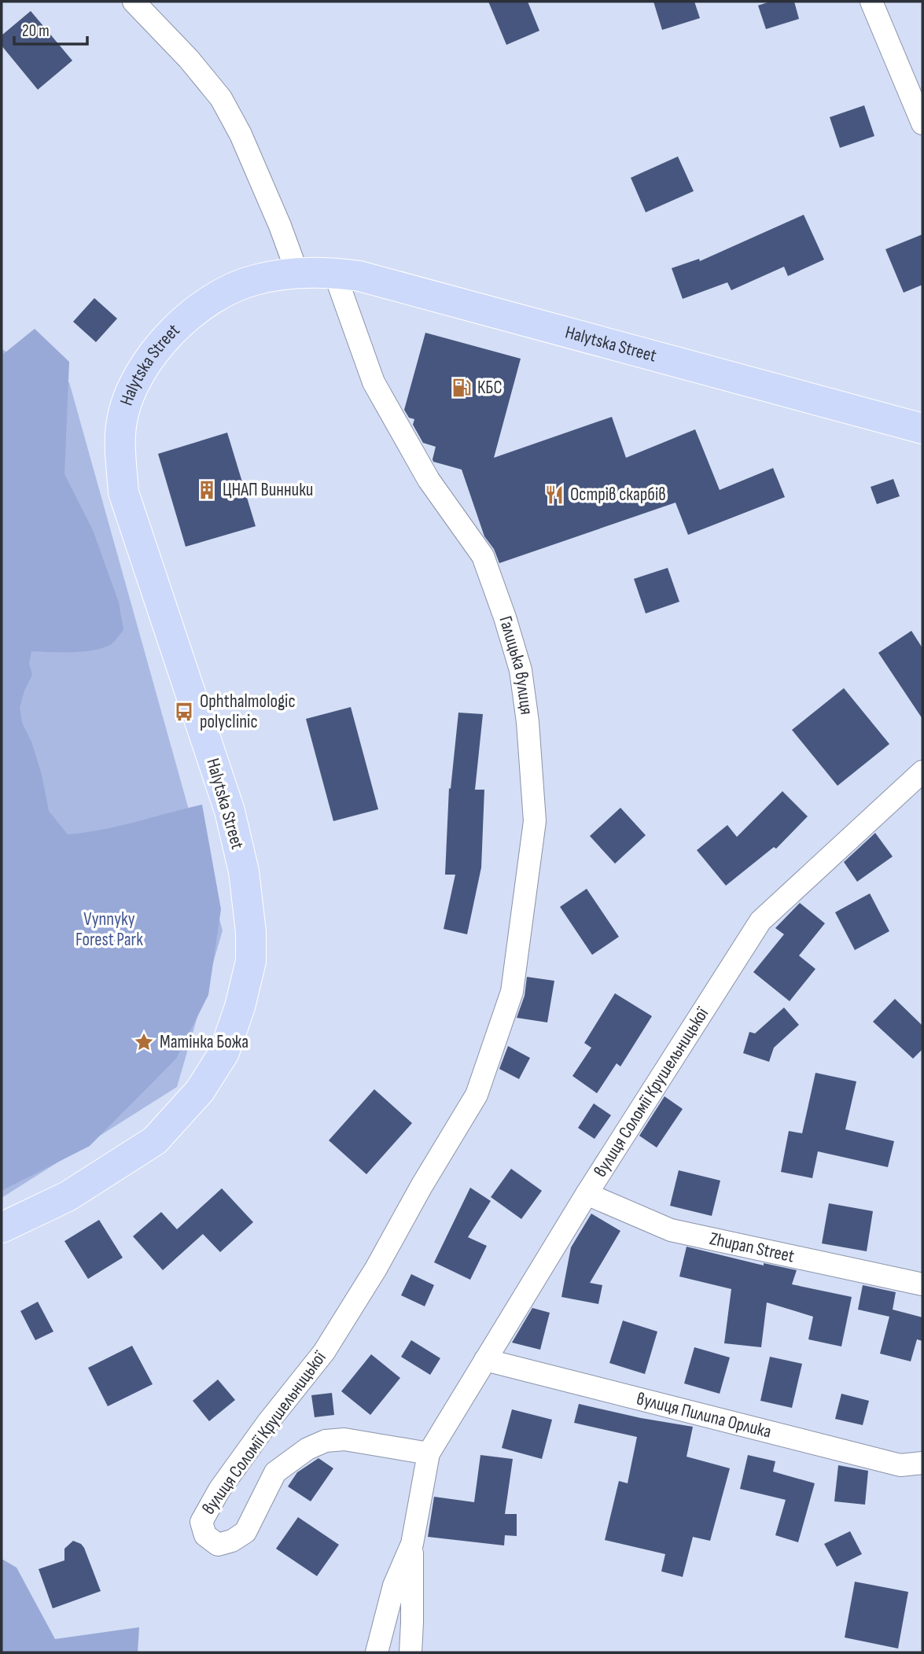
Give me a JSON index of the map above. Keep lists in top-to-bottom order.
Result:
{
  "streets": {
    "main road": ["Halytska Street"],
    "street": [
      "Галицька вулиця",
      "вулиця Соломії Крушельницької",
      "Zhupan Street",
      "вулиця Пилипа Орлика"
    ]
  },
  "crossings": [
    ["Halytska Street", "Галицька вулиця"],
    ["Галицька вулиця", "вулиця Соломії Крушельницької"],
    ["вулиця Соломії Крушельницької", "Zhupan Street"],
    ["вулиця Соломії Крушельницької", "вулиця Пилипа Орлика"]
  ],
  "parks": ["Vynnyky Forest Park"],
  "places": {
    "fuel station": ["КБС"],
    "building": ["ЦНАП Винники"],
    "restaurant": ["Острів скарбів"],
    "bus stop": ["Ophthalmologic polyclinic"],
    "place": ["Матінка Божа"]
  },
  "scale_bar": "20 m"
}
